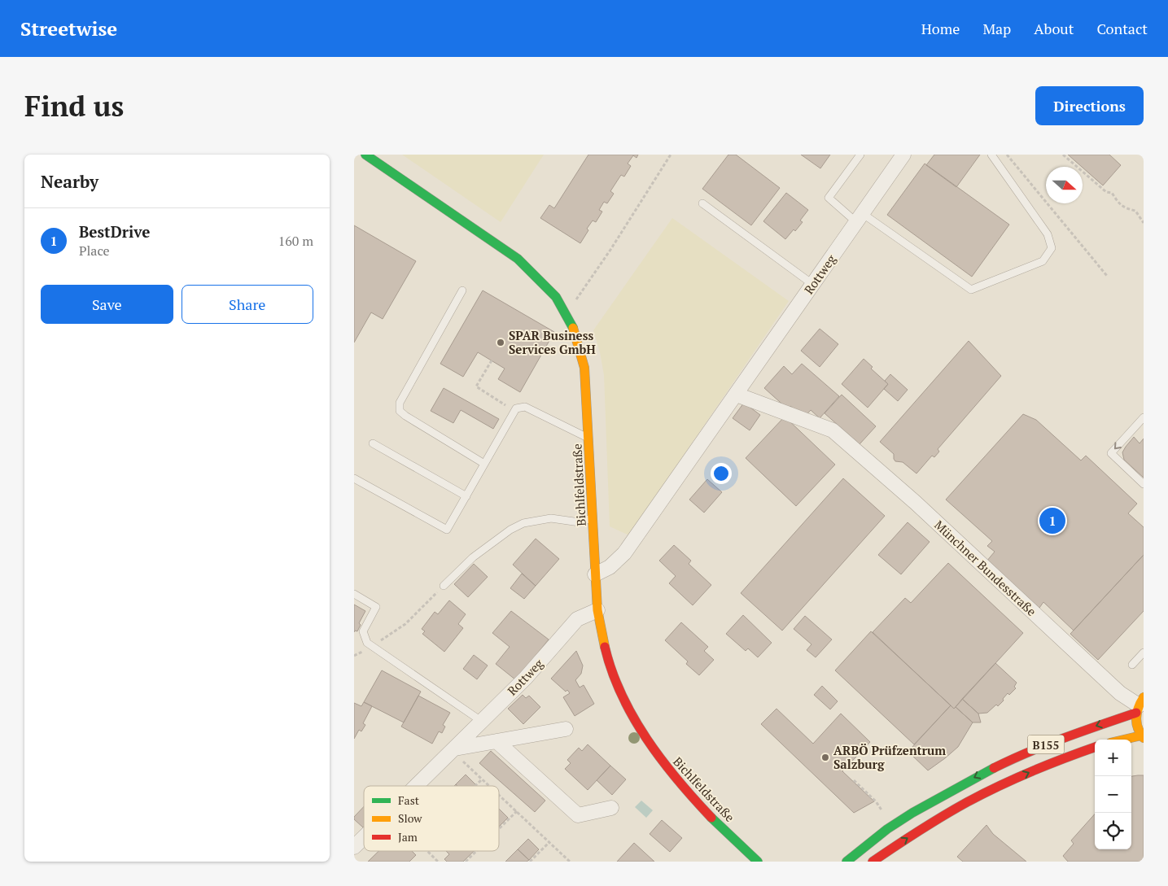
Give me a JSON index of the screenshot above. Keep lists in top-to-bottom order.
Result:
{
  "streets": {
    "street": [
      "Rottweg",
      "Bichlfeldstraße",
      "Münchner Bundesstraße",
      "B155"
    ]
  },
  "crossings": [
    ["Rottweg", "Bichlfeldstraße"],
    ["Rottweg", "Münchner Bundesstraße"],
    ["Münchner Bundesstraße", "B155"]
  ],
  "places": ["SPAR Business Services GmbH", "ARBÖ Prüfzentrum Salzburg"],
  "legend": ["Fast", "Slow", "Jam"],
  "north": "right",
  "page": {
    "header": "Streetwise",
    "nav": [
      "Home",
      "Map",
      "About",
      "Contact"
    ],
    "buttons": [
      "Directions",
      ["Save", "Share"]
    ],
    "title": "Find us",
    "heading": "Nearby",
    "list": [
      {
        "mark": "1",
        "name": "BestDrive",
        "note": "Place",
        "value": "160 m"
      }
    ],
    "pins": "1",
    "map_buttons": ["+", "−"]
  }
}
